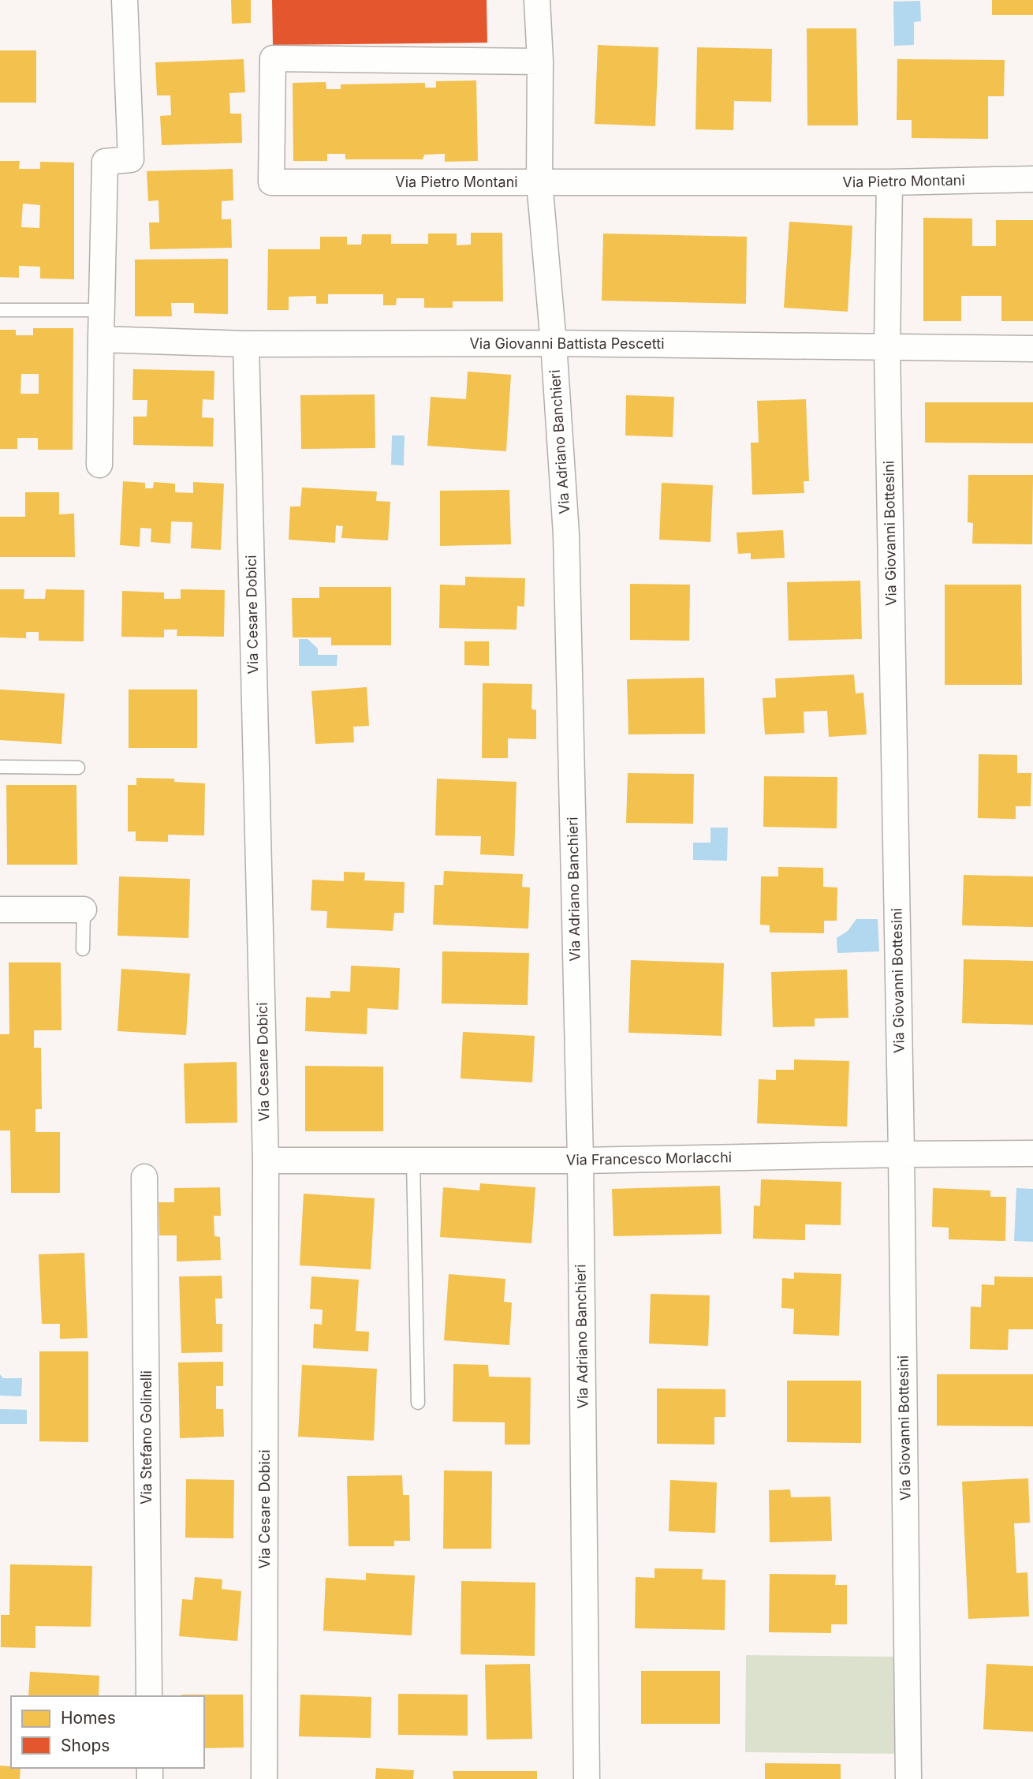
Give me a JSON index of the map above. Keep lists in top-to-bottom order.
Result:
{
  "streets": {
    "street": [
      "Via Pietro Montani",
      "Via Giovanni Battista Pescetti",
      "Via Adriano Banchieri",
      "Via Giovanni Bottesini",
      "Via Cesare Dobici",
      "Via Francesco Morlacchi",
      "Via Stefano Golinelli"
    ]
  },
  "crossings": [
    ["Via Pietro Montani", "Via Adriano Banchieri"],
    ["Via Pietro Montani", "Via Giovanni Bottesini"],
    ["Via Giovanni Battista Pescetti", "Via Adriano Banchieri"],
    ["Via Giovanni Battista Pescetti", "Via Giovanni Bottesini"],
    ["Via Giovanni Battista Pescetti", "Via Cesare Dobici"],
    ["Via Adriano Banchieri", "Via Francesco Morlacchi"],
    ["Via Giovanni Bottesini", "Via Francesco Morlacchi"],
    ["Via Cesare Dobici", "Via Francesco Morlacchi"]
  ],
  "legend": ["Homes", "Shops"]
}
